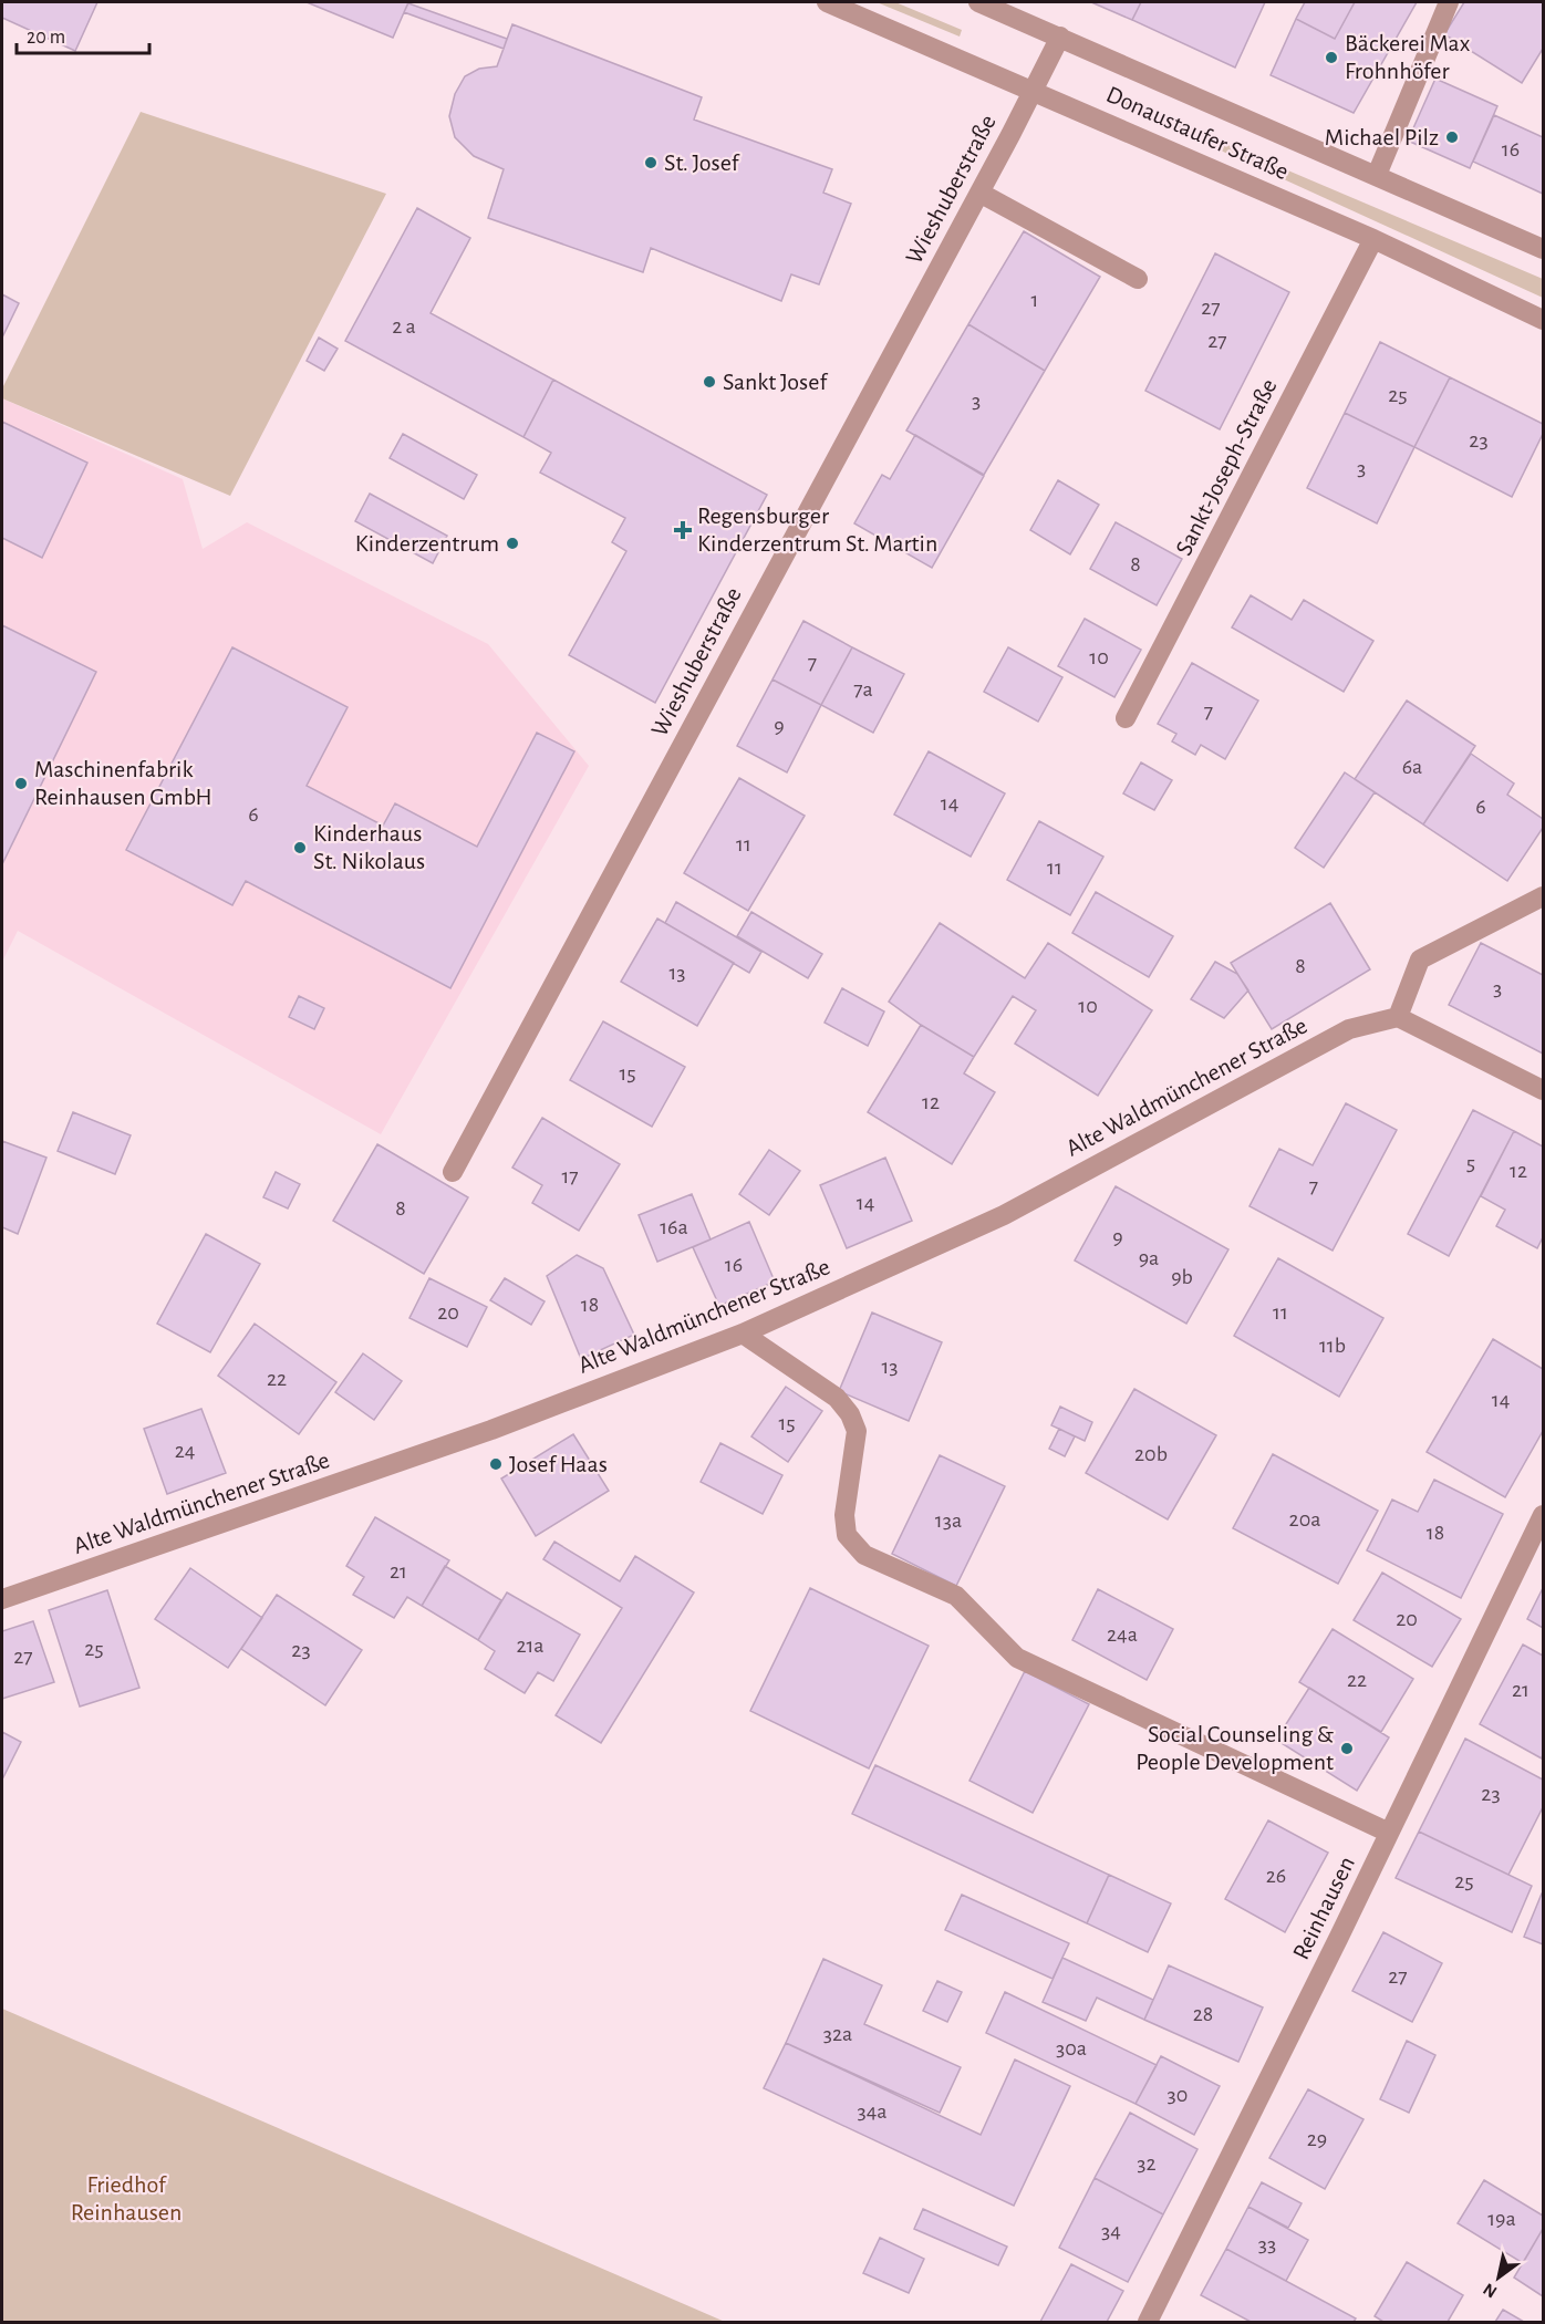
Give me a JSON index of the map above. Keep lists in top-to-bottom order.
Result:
{
  "streets": {
    "street": [
      "Donaustaufer Straße",
      "Wieshuberstraße",
      "Sankt-Joseph-Straße",
      "Alte Waldmünchener Straße",
      "Reinhausen"
    ]
  },
  "crossings": [
    ["Donaustaufer Straße", "Wieshuberstraße"],
    ["Donaustaufer Straße", "Sankt-Joseph-Straße"]
  ],
  "parks": ["Friedhof Reinhausen"],
  "places": {
    "other": [
      "Bäckerei Max Frohnhöfer",
      "Michael Pilz",
      "St. Josef",
      "Sankt Josef",
      "Kinderzentrum",
      "Maschinenfabrik Reinhausen GmbH",
      "Kinderhaus St. Nikolaus",
      "Josef Haas",
      "Social Counseling & People Development"
    ],
    "health": ["Regensburger Kinderzentrum St. Martin"]
  },
  "house_numbers": [
    "16",
    "1",
    "27",
    "2 a",
    "27",
    "25",
    "3",
    "23",
    "3",
    "8",
    "10",
    "7",
    "7a",
    "7",
    "9",
    "6a",
    "14",
    "6",
    "6",
    "11",
    "11",
    "8",
    "13",
    "3",
    "10",
    "15",
    "12",
    "5",
    "12",
    "17",
    "7",
    "14",
    "8",
    "16a",
    "9",
    "9a",
    "16",
    "9b",
    "18",
    "20",
    "11",
    "11b",
    "13",
    "22",
    "14",
    "15",
    "24",
    "20b",
    "20a",
    "13a",
    "18",
    "21",
    "20",
    "24a",
    "21a",
    "25",
    "23",
    "27",
    "22",
    "21",
    "23",
    "26",
    "25",
    "27",
    "28",
    "32a",
    "30a",
    "30",
    "34a",
    "29",
    "32",
    "19a",
    "34",
    "33"
  ],
  "scale_bar": "20 m",
  "north": "bottom left"
}
